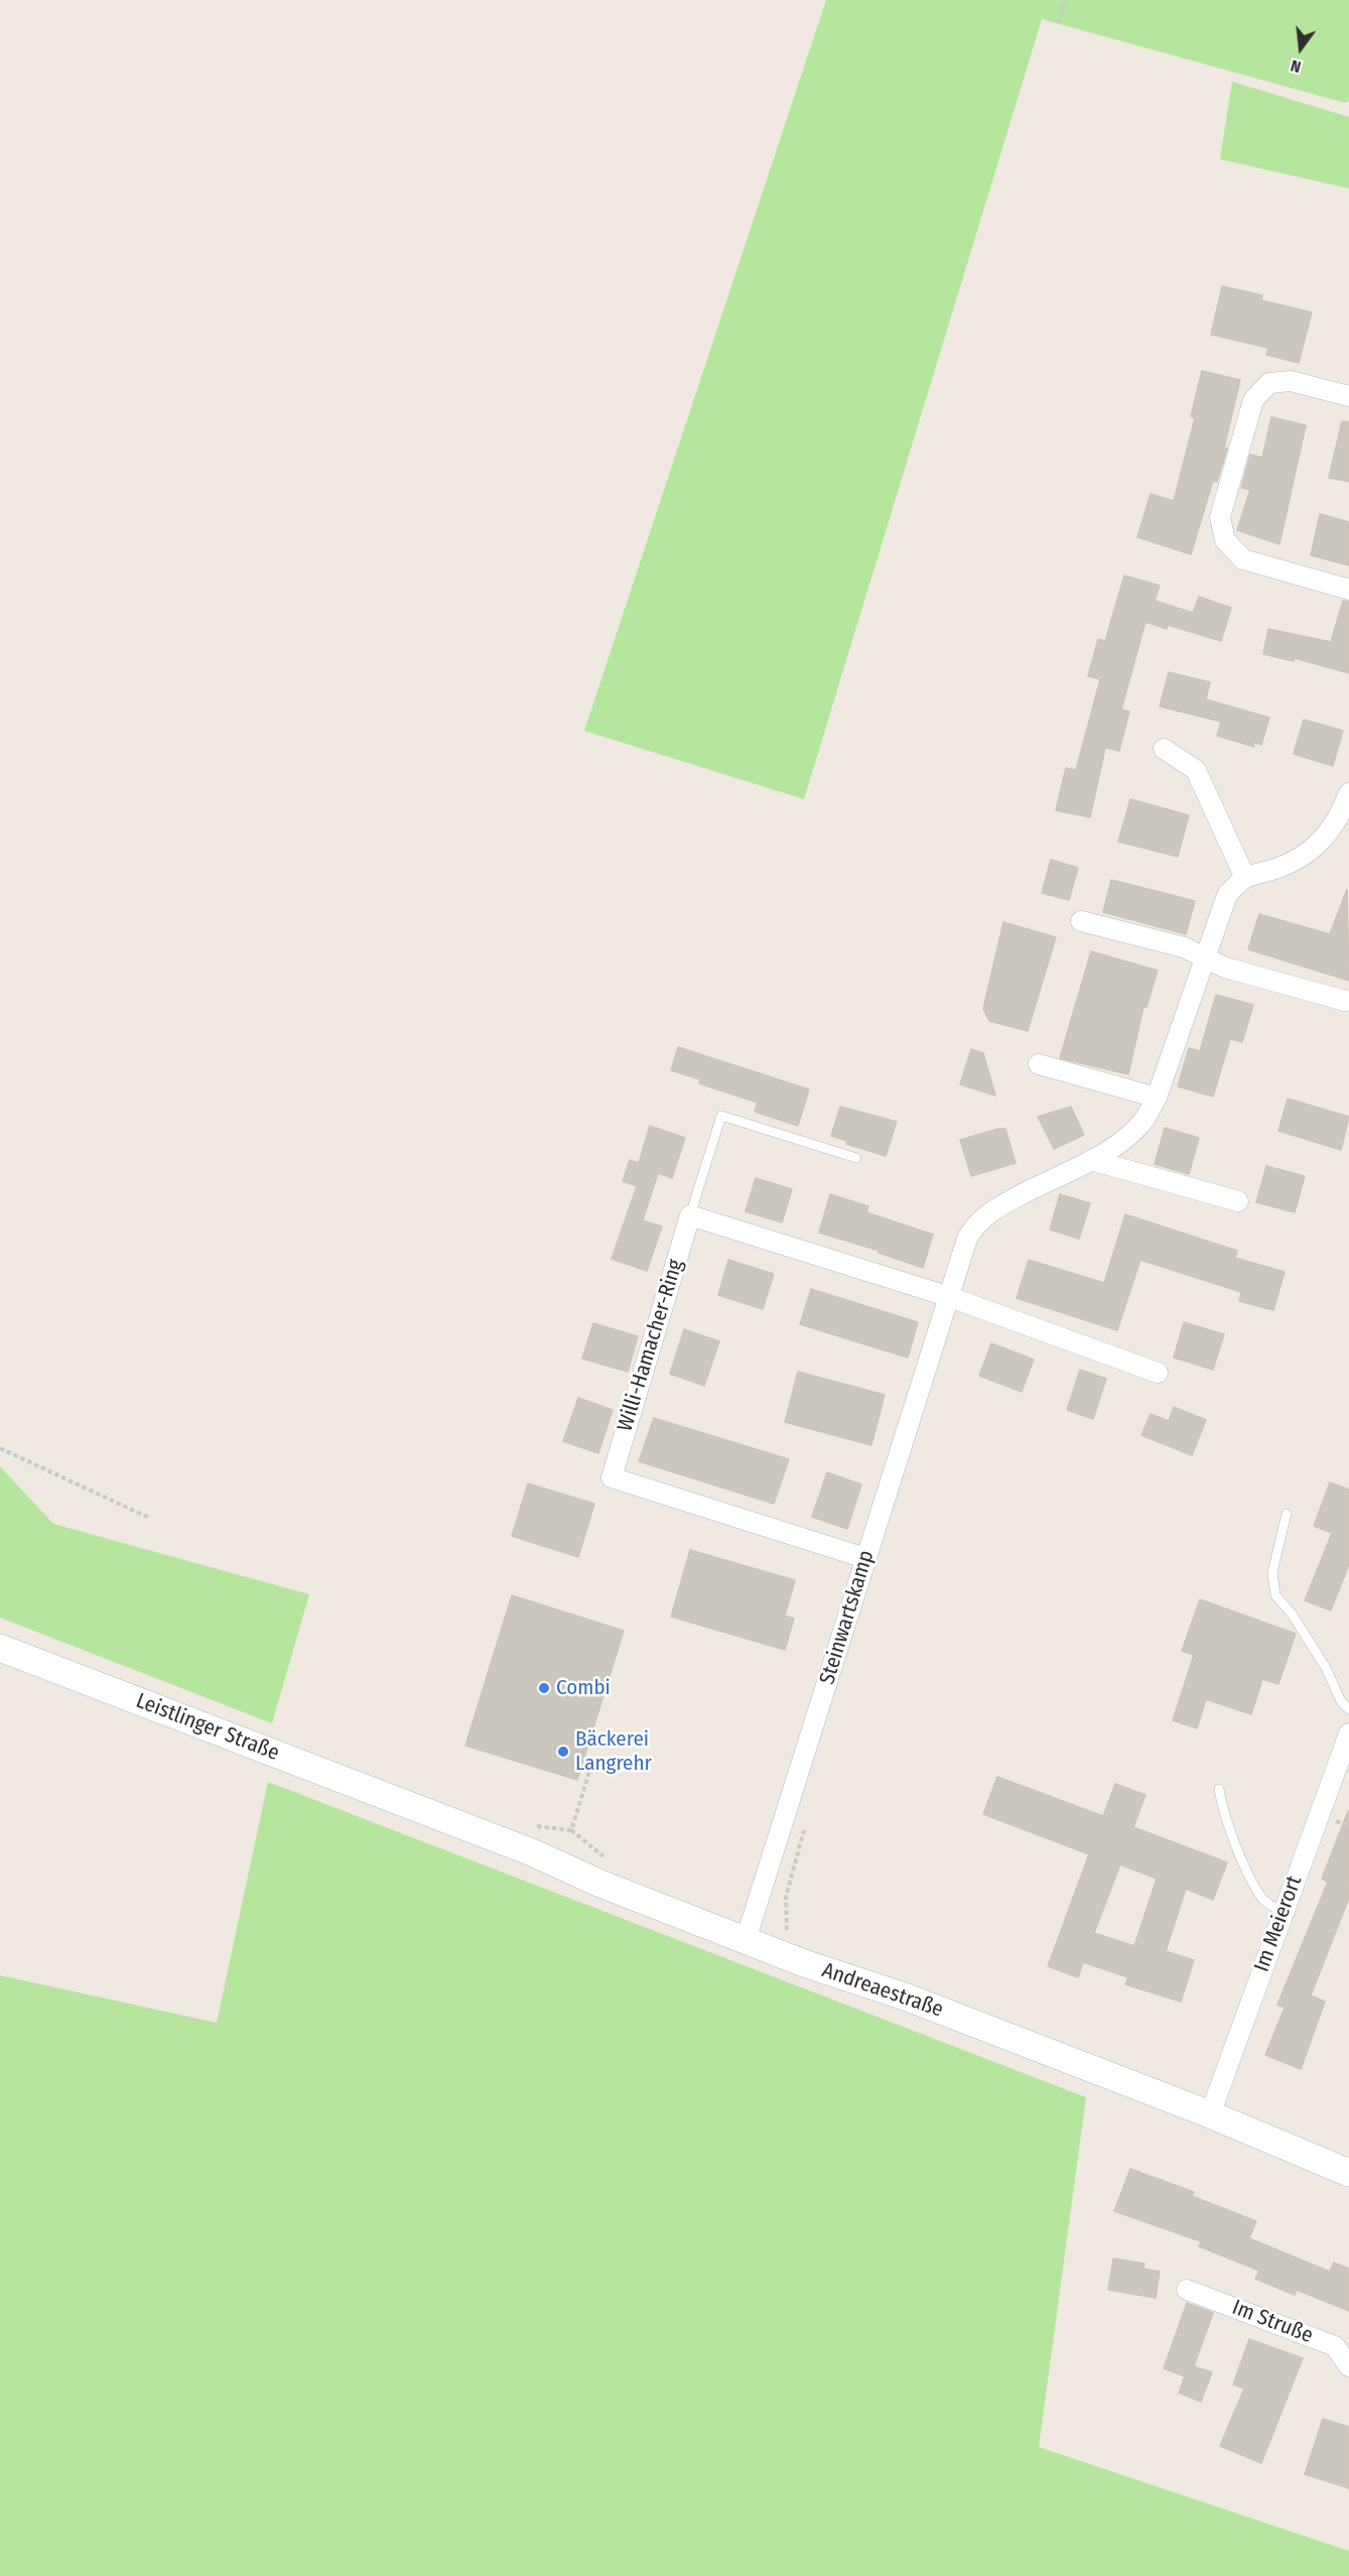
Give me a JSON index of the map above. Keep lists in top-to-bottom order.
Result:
{
  "streets": {
    "street": [
      "Willi-Hamacher-Ring",
      "Steinwartskamp",
      "Leistlinger Straße",
      "Im Meierort",
      "Andreaestraße",
      "Im Struße"
    ]
  },
  "crossings": [
    ["Willi-Hamacher-Ring", "Steinwartskamp"],
    ["Steinwartskamp", "Andreaestraße"],
    ["Leistlinger Straße", "Andreaestraße"],
    ["Im Meierort", "Andreaestraße"]
  ],
  "places": ["Combi", "Bäckerei Langrehr"],
  "north": "bottom"
}
